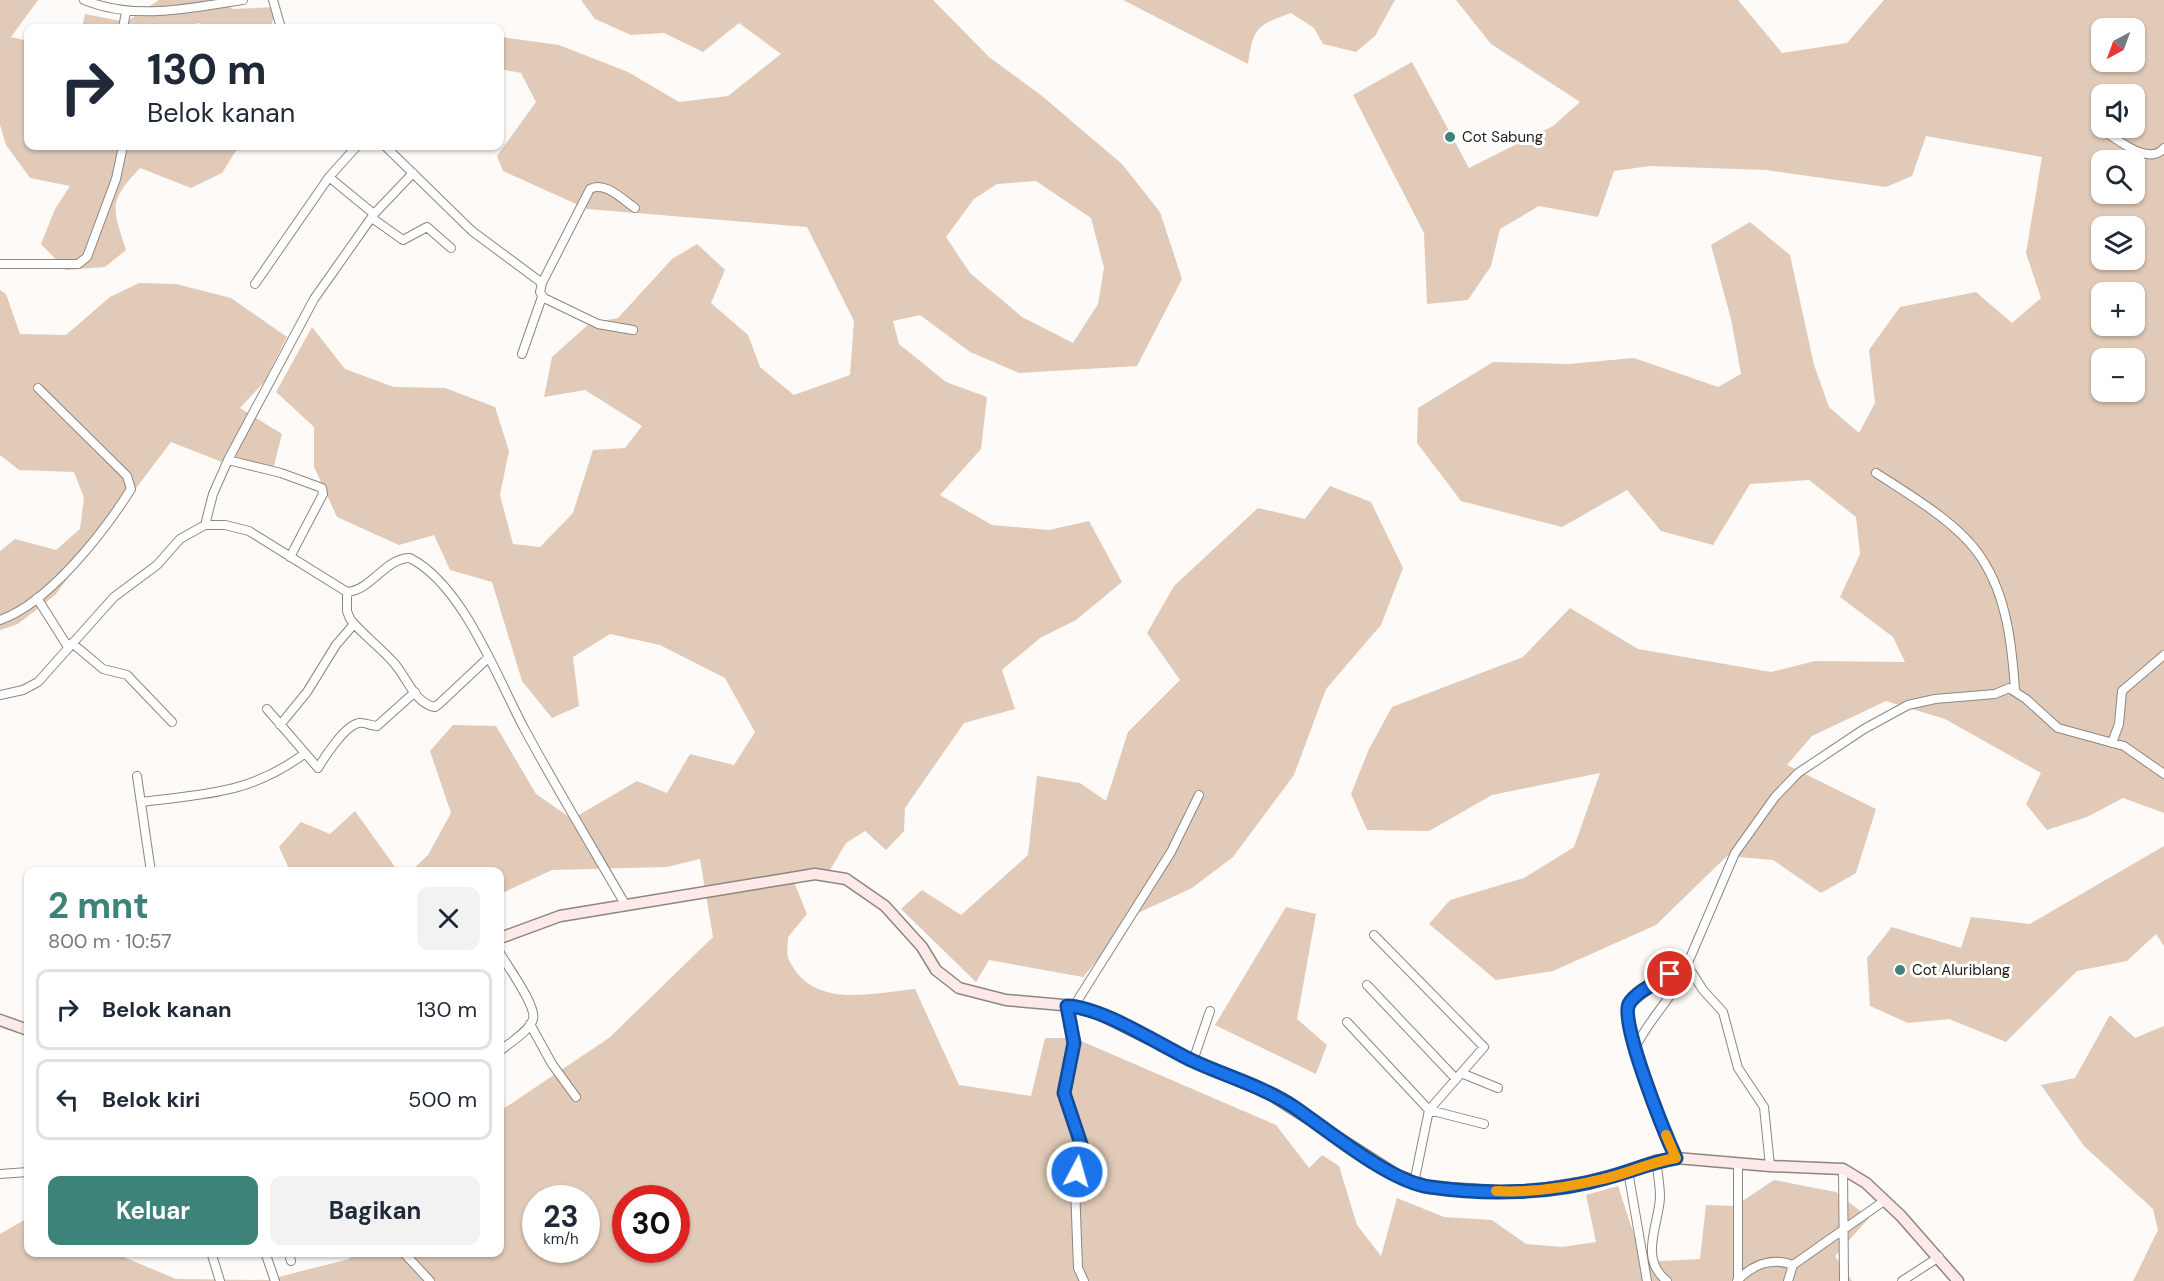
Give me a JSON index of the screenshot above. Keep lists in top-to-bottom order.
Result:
{
  "places": ["Cot Sabung", "Cot Aluriblang"],
  "north": "bottom left",
  "page": {
    "map_buttons": ["+", "−"],
    "turn": ["130 m", "Belok kanan"],
    "heading": ["2 mnt", "800 m · 10:57"],
    "list": [
      {
        "name": "Belok kanan",
        "value": "130 m"
      },
      {
        "name": "Belok kiri",
        "value": "500 m"
      }
    ],
    "buttons": ["Keluar", "Bagikan"],
    "speed": "23 km/h",
    "limit": "30"
  }
}
